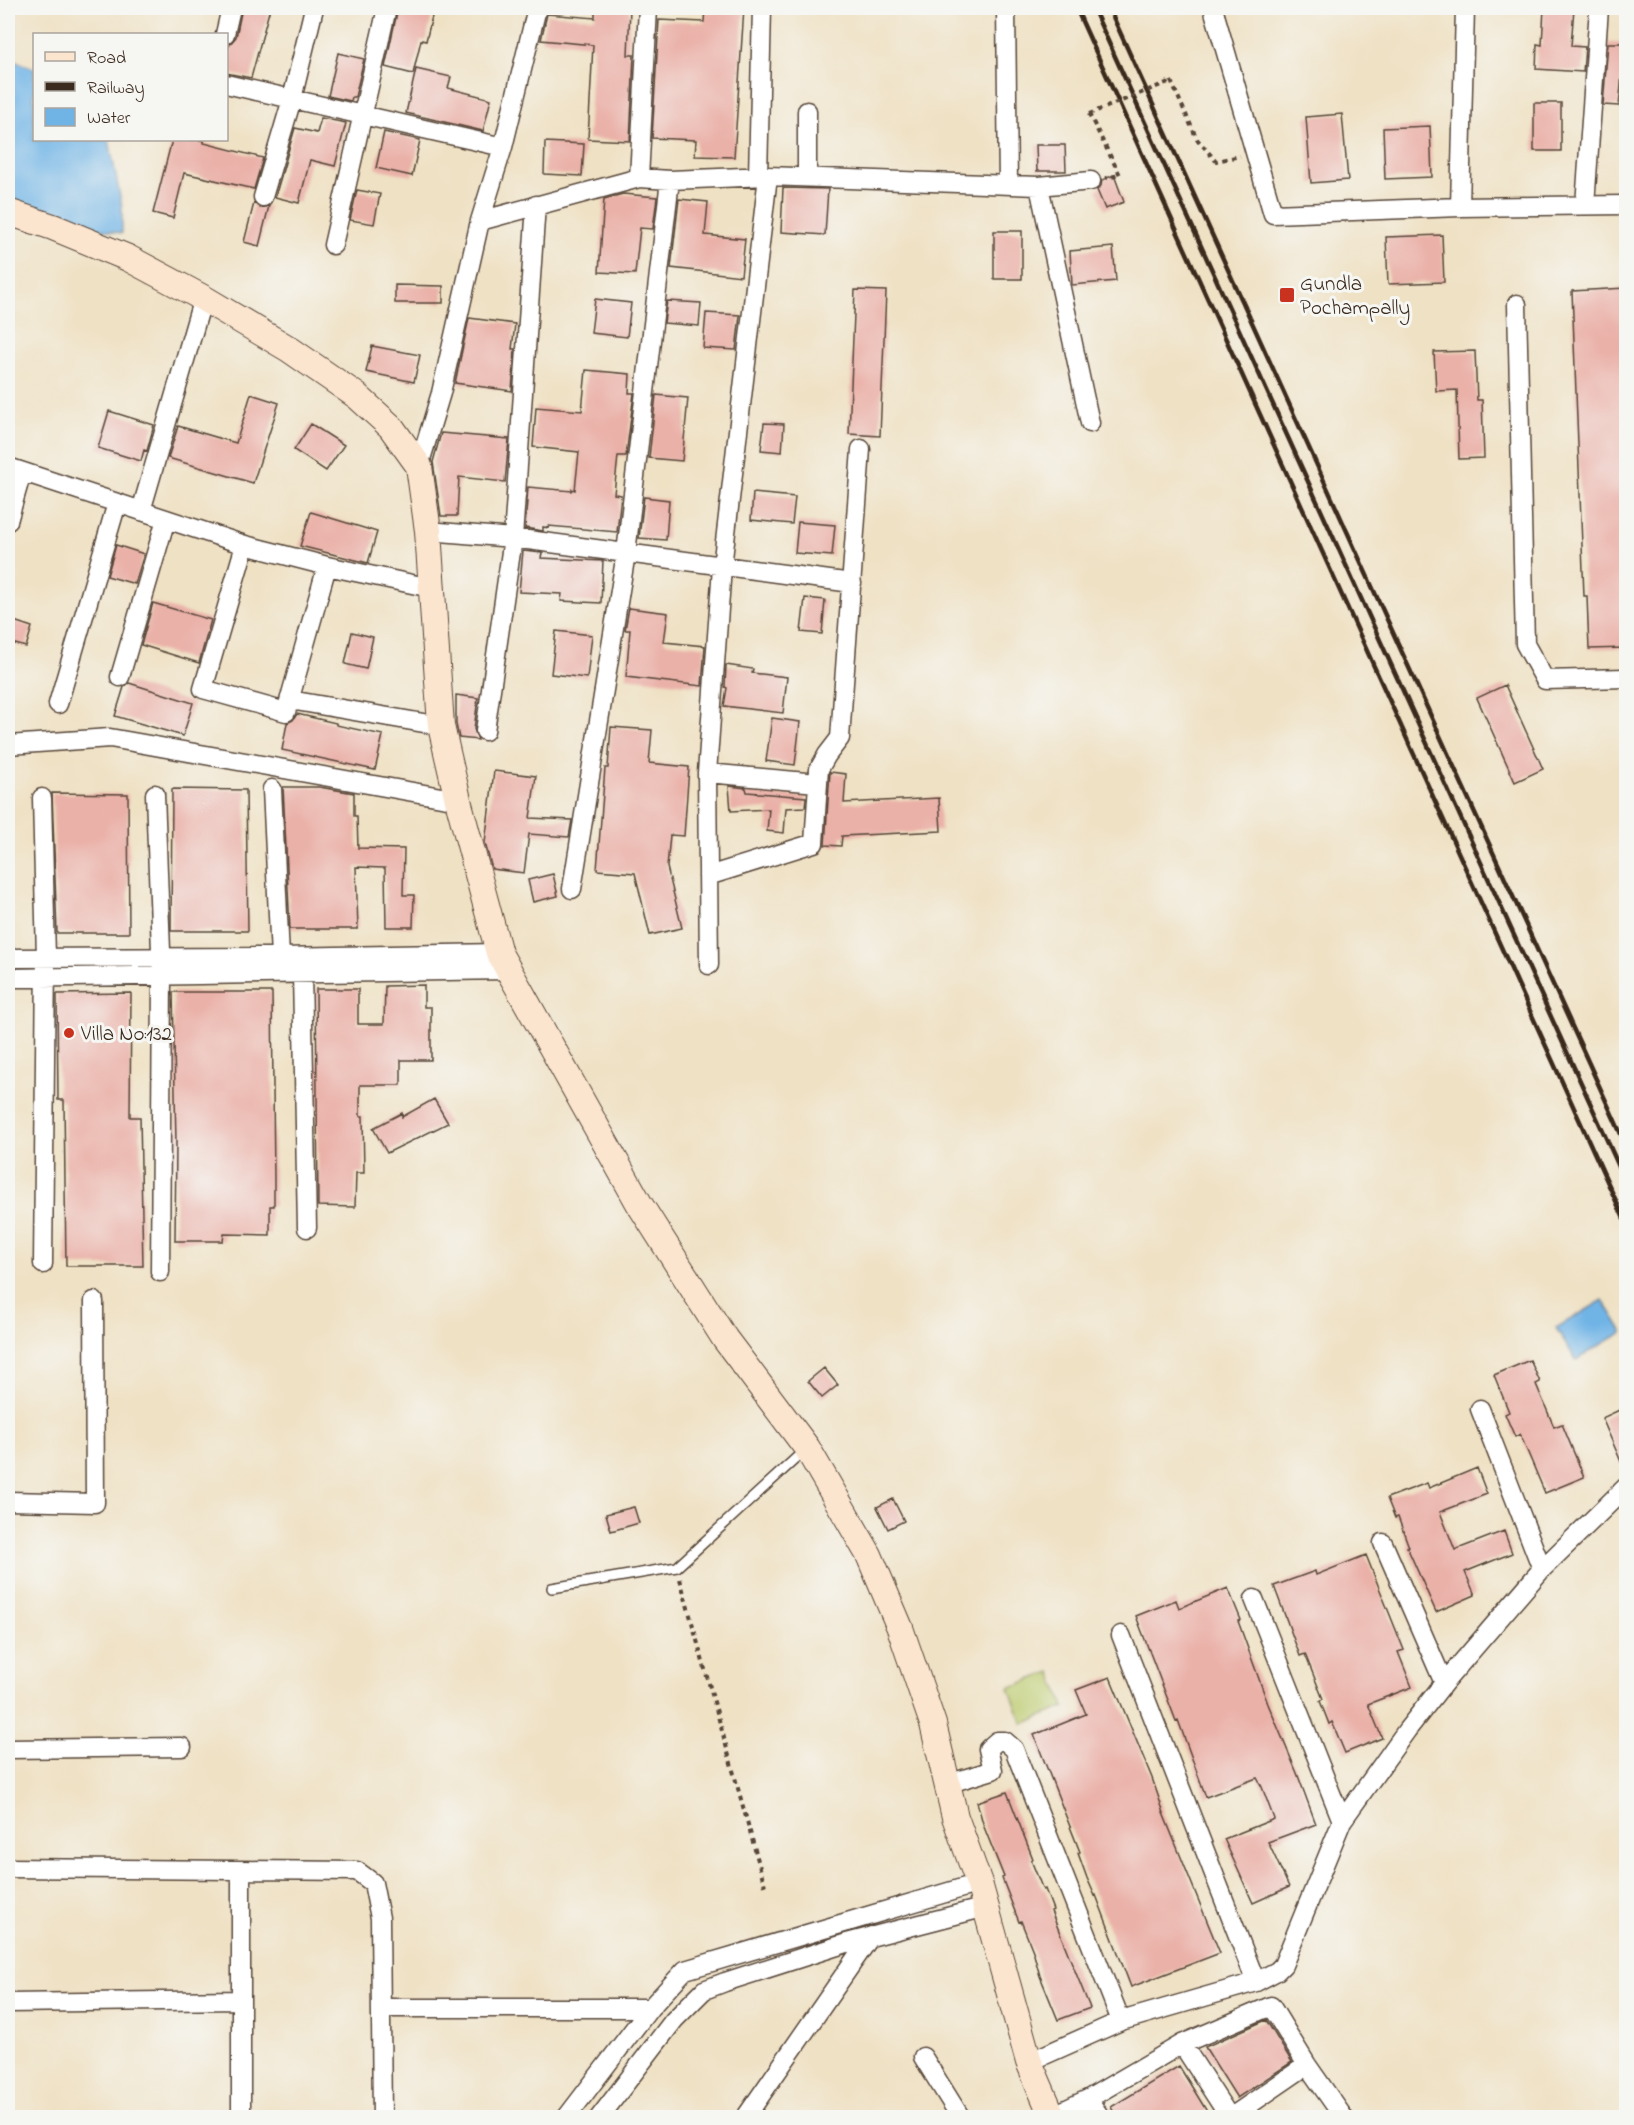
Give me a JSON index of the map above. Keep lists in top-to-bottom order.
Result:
{
  "places": {
    "transit": ["Gundla Pochampally"],
    "other": ["Villa No:132"]
  },
  "legend": ["Road", "Railway", "Water"]
}
